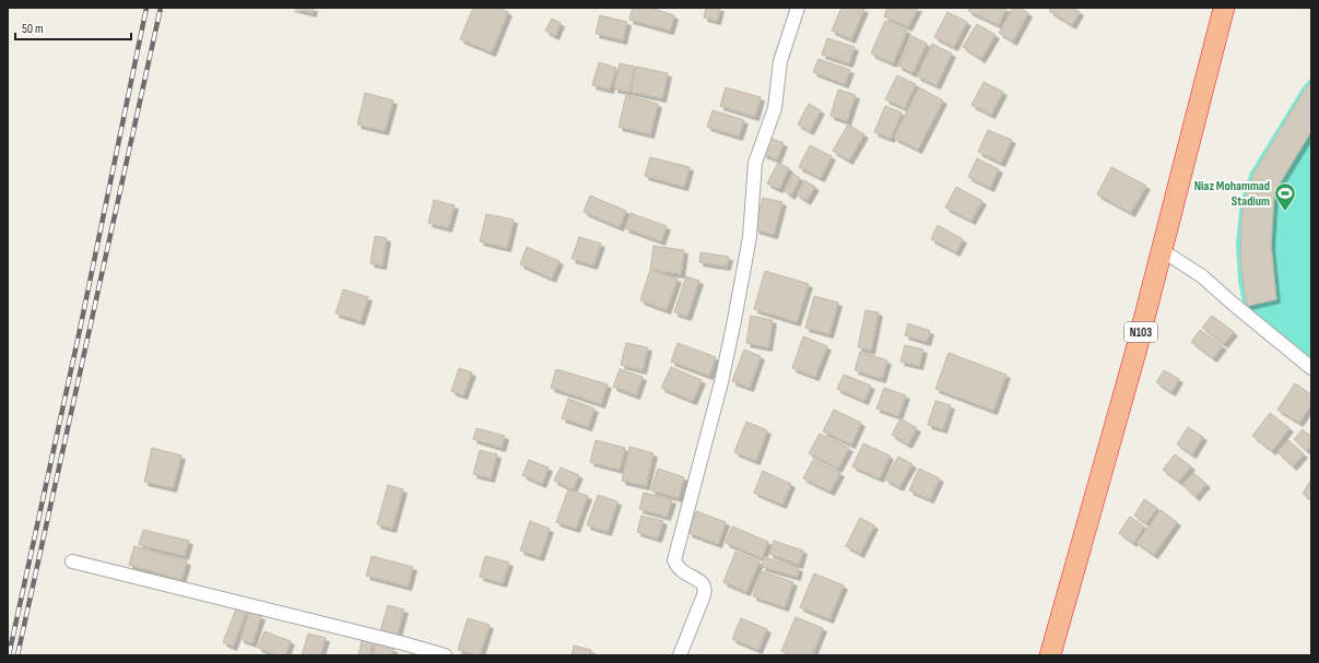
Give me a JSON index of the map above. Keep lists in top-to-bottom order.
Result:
{
  "streets": {
    "highway": ["N103"]
  },
  "places": {
    "sports": ["Niaz Mohammad Stadium"]
  },
  "scale_bar": "50 m"
}
